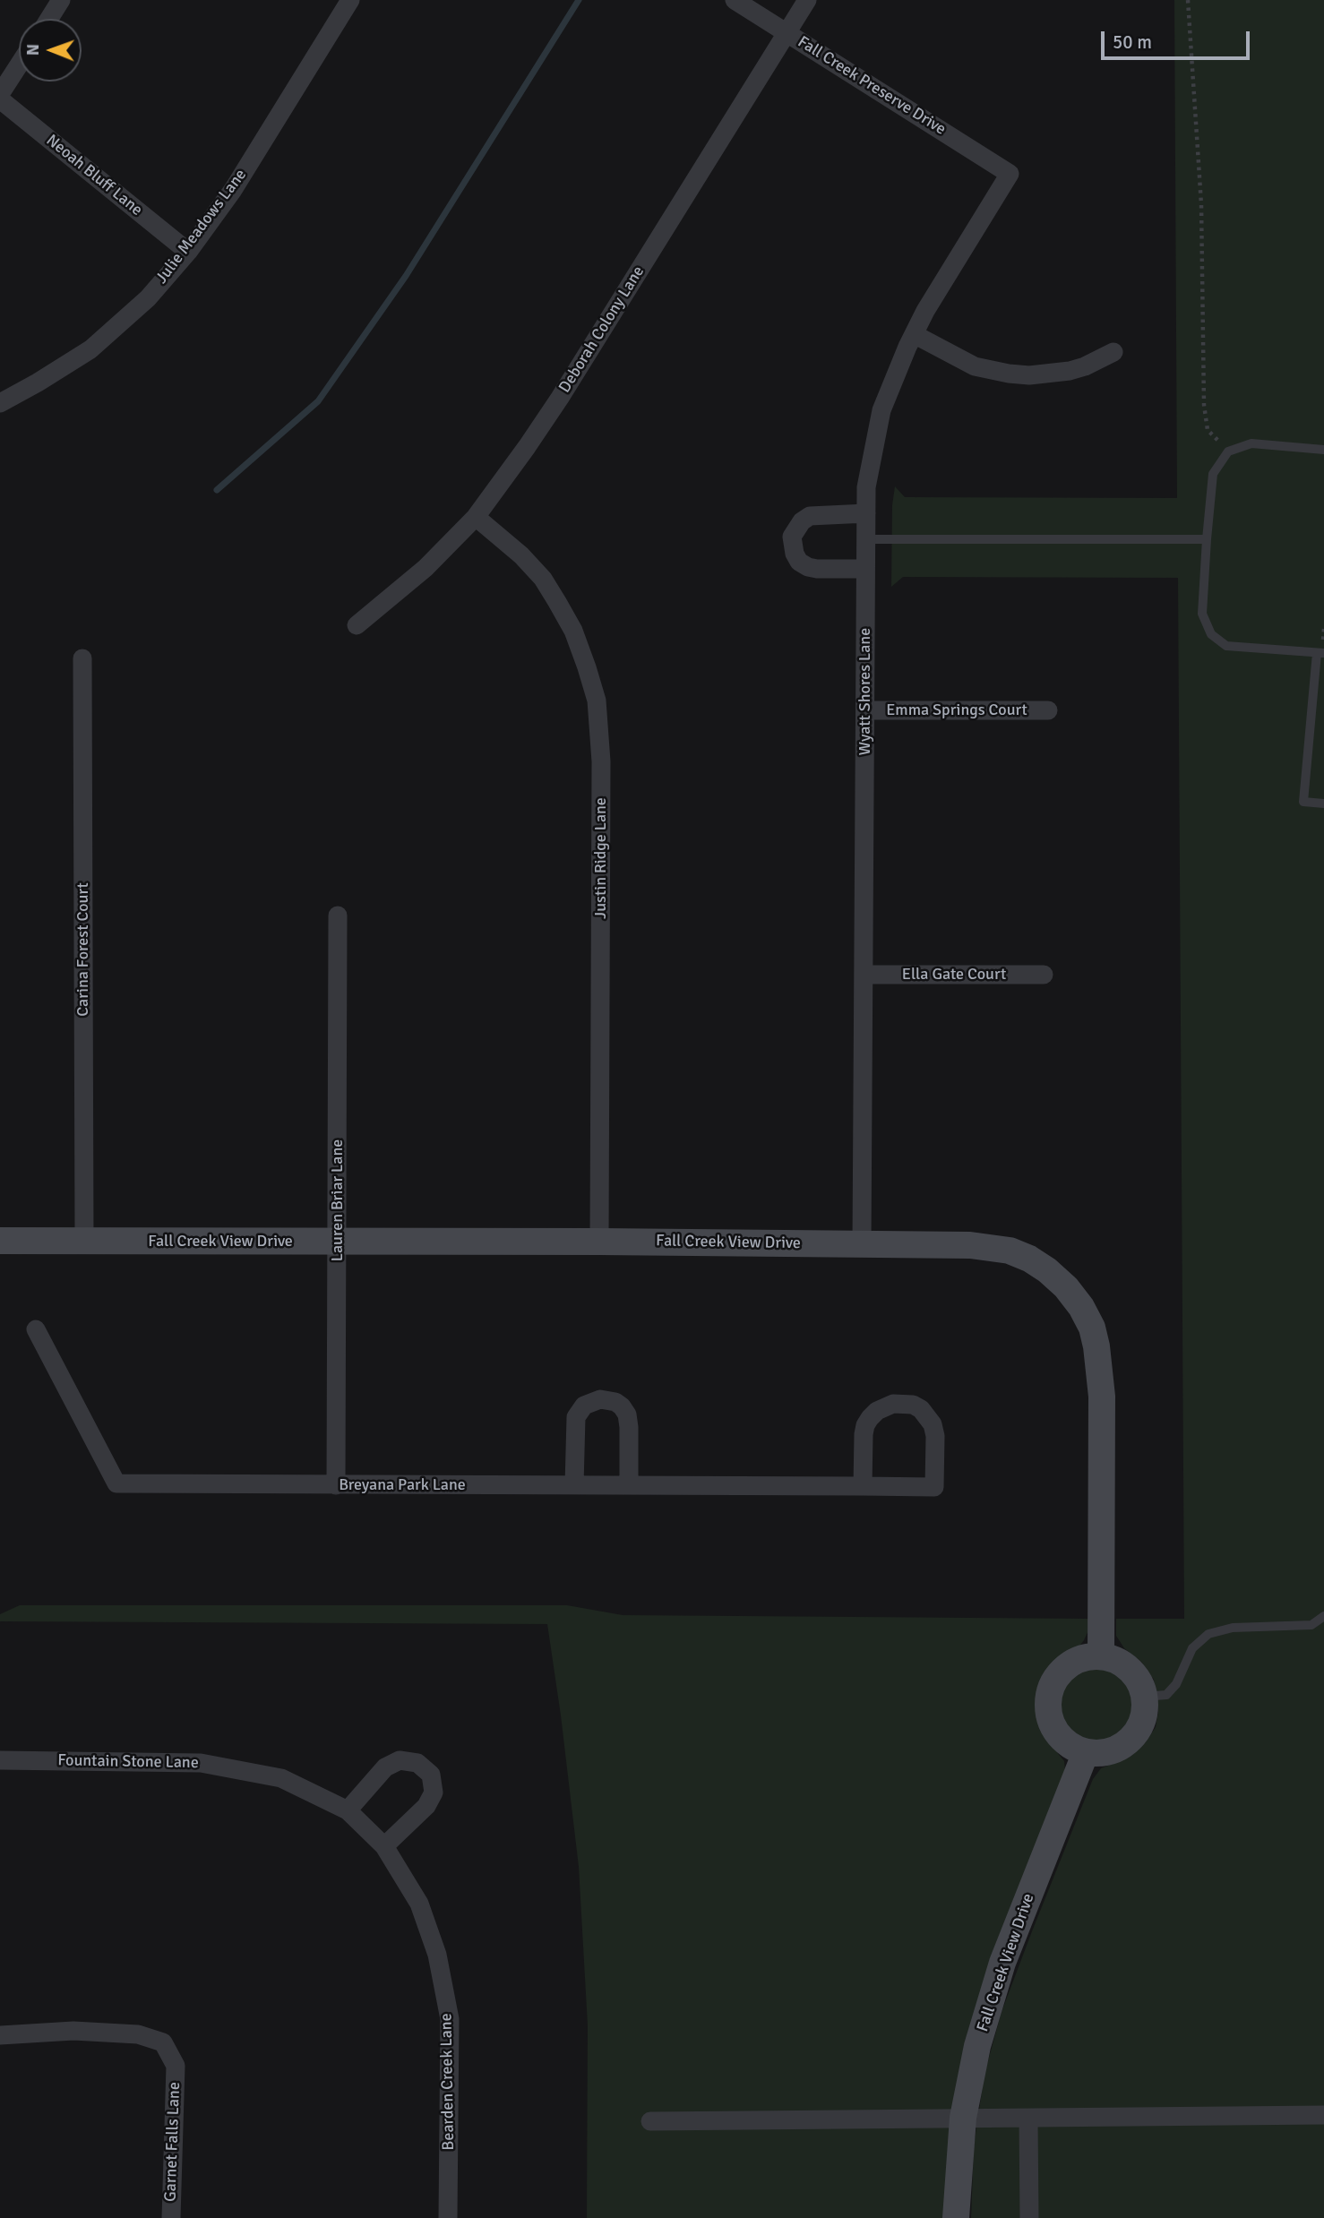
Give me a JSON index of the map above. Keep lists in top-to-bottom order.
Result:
{
  "streets": {
    "street": [
      "Fall Creek Preserve Drive",
      "Neoah Bluff Lane",
      "Julie Meadows Lane",
      "Deborah Colony Lane",
      "Wyatt Shores Lane",
      "Emma Springs Court",
      "Justin Ridge Lane",
      "Carina Forest Court",
      "Ella Gate Court",
      "Lauren Briar Lane",
      "Fall Creek View Drive",
      "Breyana Park Lane",
      "Fountain Stone Lane",
      "Bearden Creek Lane",
      "Garnet Falls Lane"
    ]
  },
  "crossings": [
    ["Fall Creek Preserve Drive", "Deborah Colony Lane"],
    ["Fall Creek Preserve Drive", "Wyatt Shores Lane"],
    ["Neoah Bluff Lane", "Julie Meadows Lane"],
    ["Deborah Colony Lane", "Justin Ridge Lane"],
    ["Wyatt Shores Lane", "Emma Springs Court"],
    ["Wyatt Shores Lane", "Ella Gate Court"],
    ["Wyatt Shores Lane", "Fall Creek View Drive"],
    ["Justin Ridge Lane", "Fall Creek View Drive"],
    ["Carina Forest Court", "Fall Creek View Drive"],
    ["Lauren Briar Lane", "Fall Creek View Drive"],
    ["Lauren Briar Lane", "Breyana Park Lane"],
    ["Fountain Stone Lane", "Bearden Creek Lane"]
  ],
  "scale_bar": "50 m",
  "north": "left"
}
